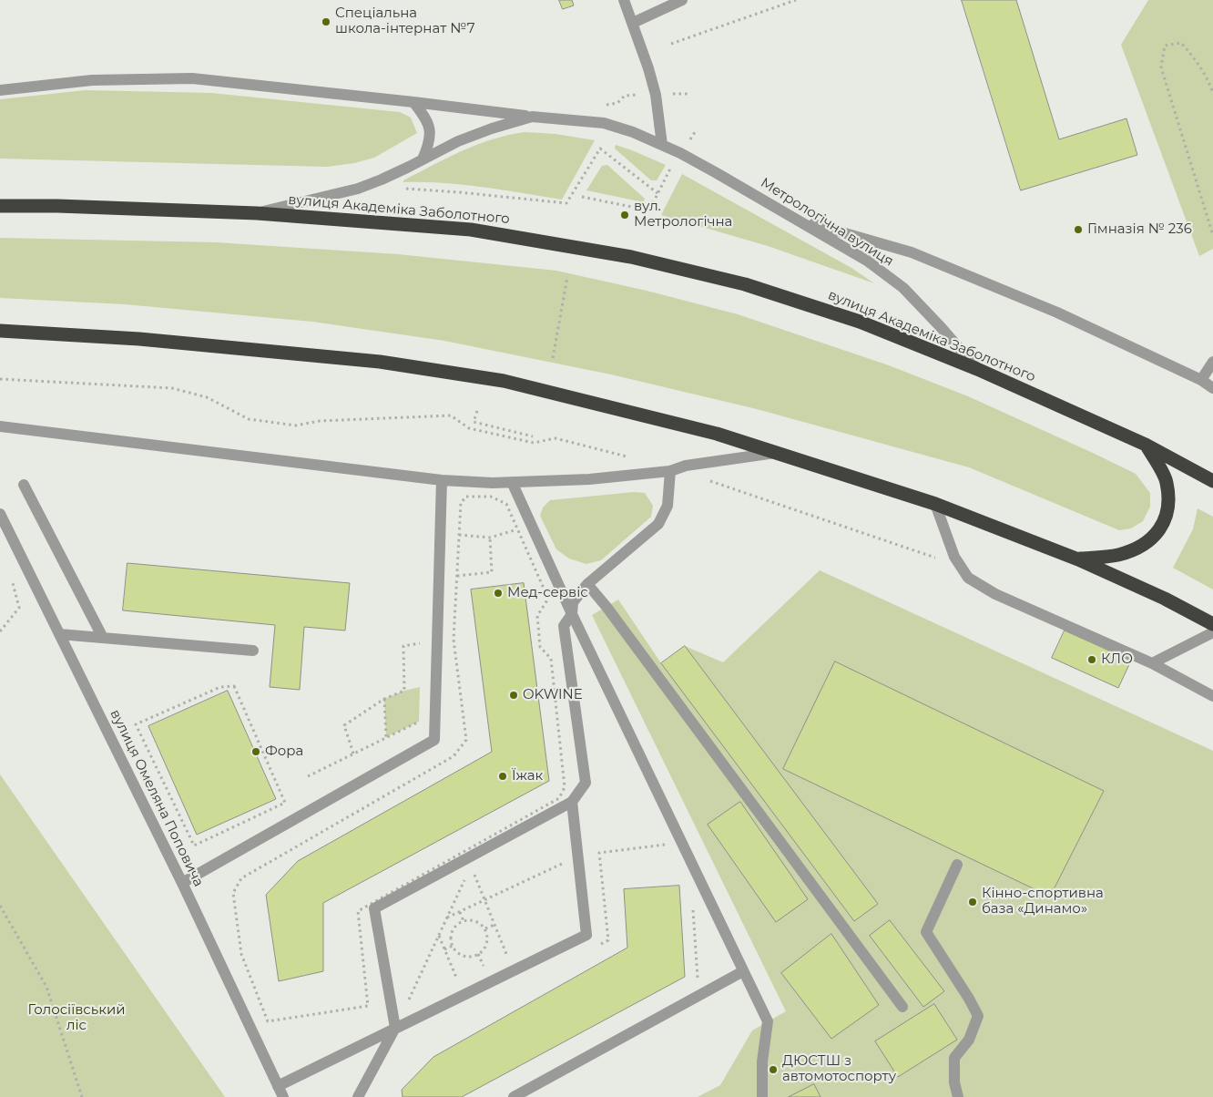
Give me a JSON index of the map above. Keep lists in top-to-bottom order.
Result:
{
  "streets": {
    "highway": ["вулиця Академіка Заболотного"],
    "street": ["Метрологічна вулиця", "вулиця Омеляна Поповича"]
  },
  "crossings": [
    ["вулиця Академіка Заболотного", "Метрологічна вулиця"]
  ],
  "parks": ["Голосіївський ліс"],
  "places": [
    "Спеціальна школа-інтернат №7",
    "вул. Метрологічна",
    "Гімназія № 236",
    "Мед-сервіс",
    "КЛО",
    "OKWINE",
    "Фора",
    "Їжак",
    "Кінно-спортивна база «Динамо»",
    "ДЮСТШ з автомотоспорту"
  ]
}
